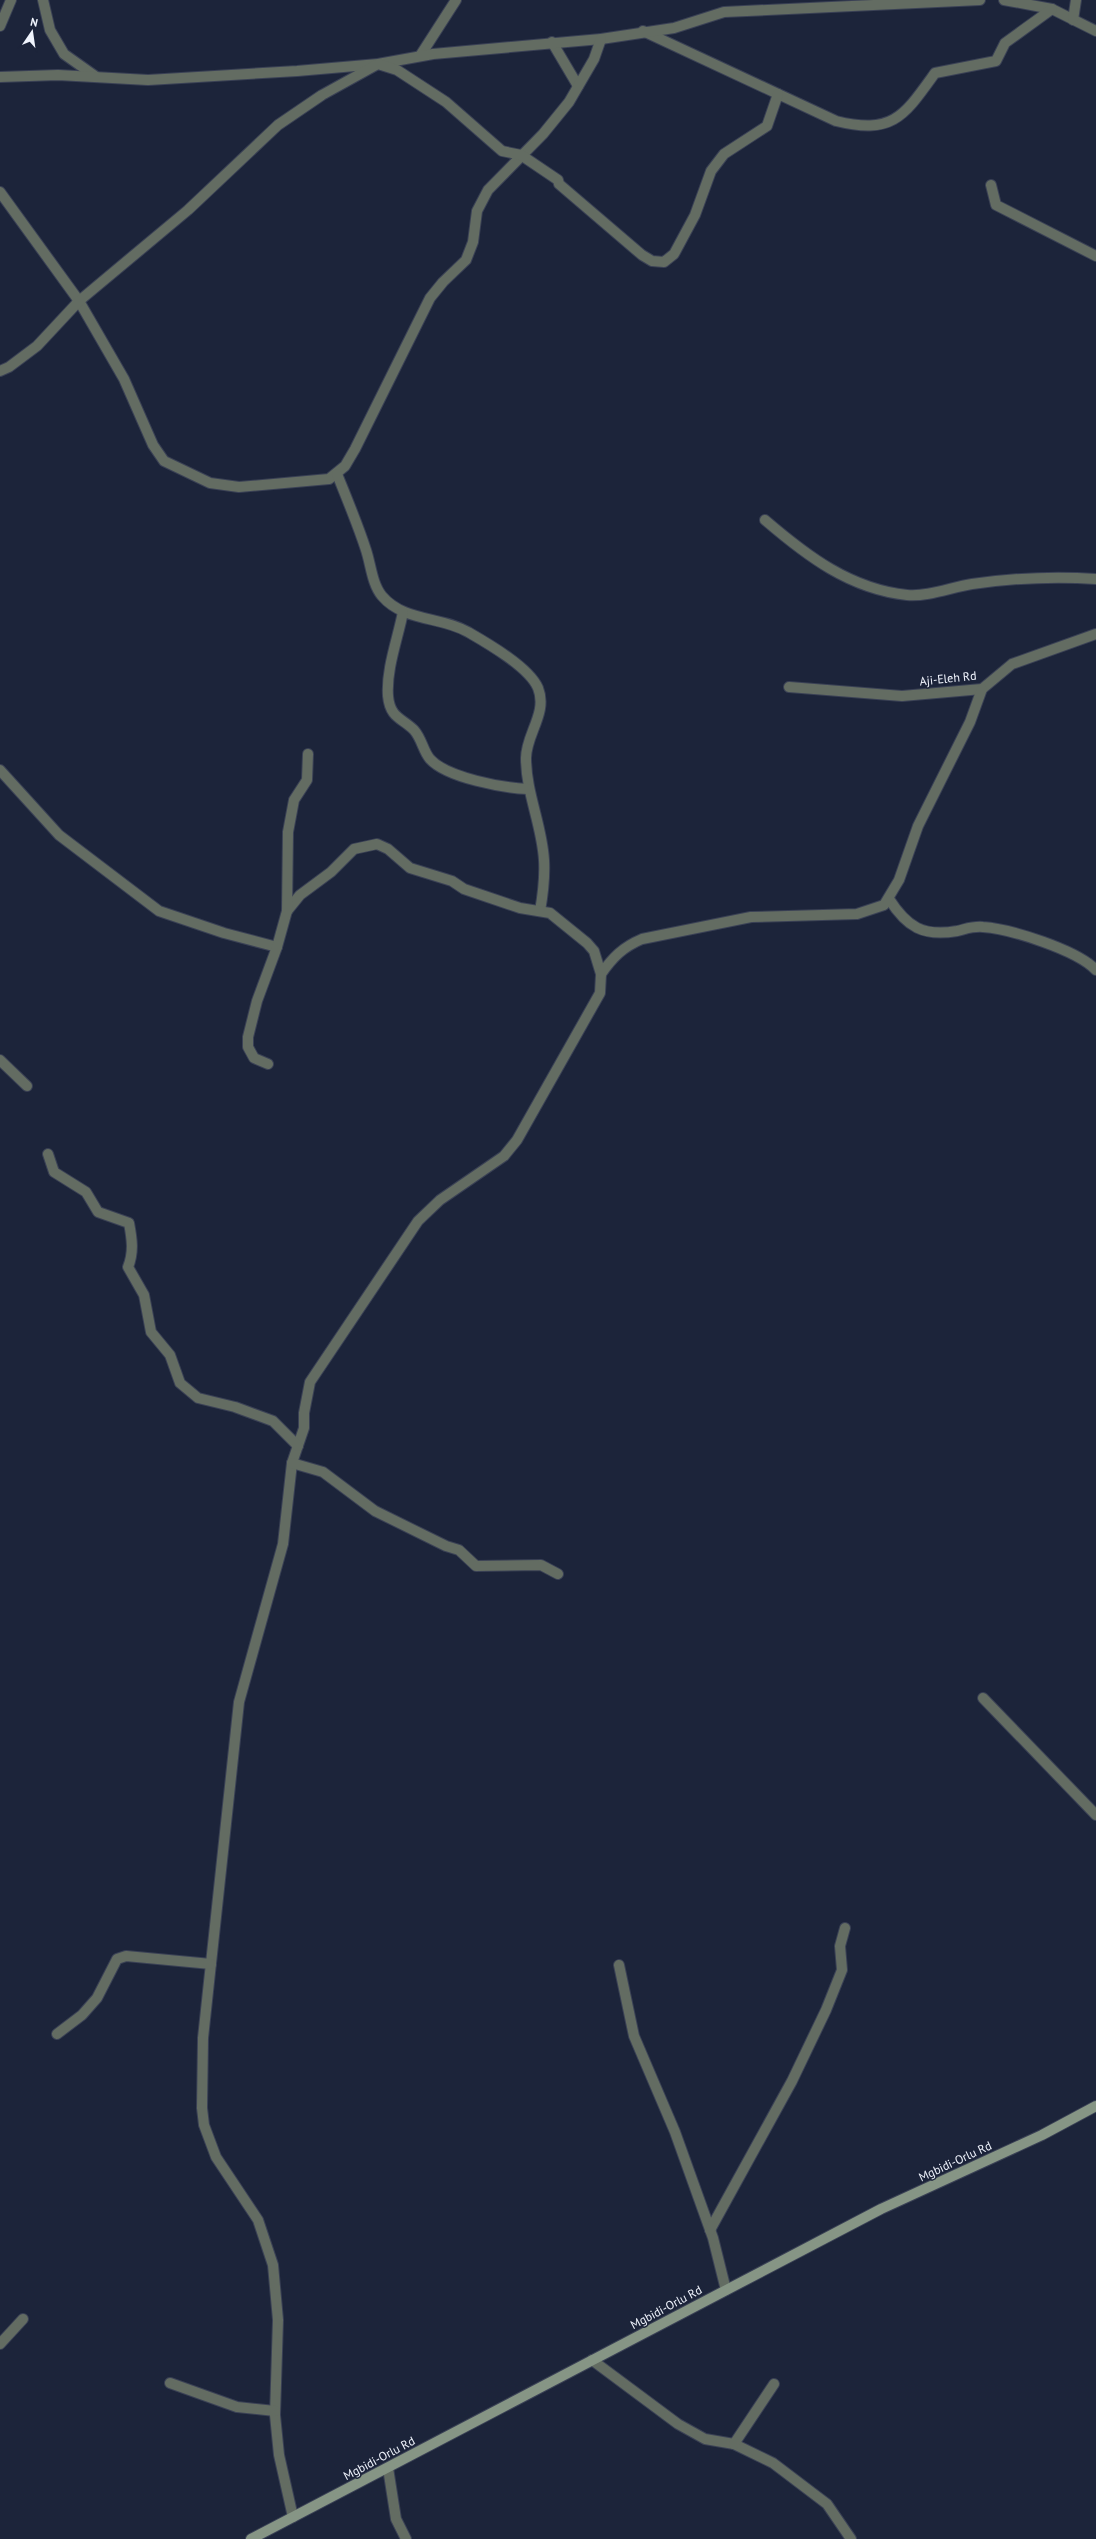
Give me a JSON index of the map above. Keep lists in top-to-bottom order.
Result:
{
  "streets": {
    "main road": ["Mgbidi-Orlu Rd"],
    "street": ["Aji-Eleh Rd"]
  },
  "north": "top"
}
